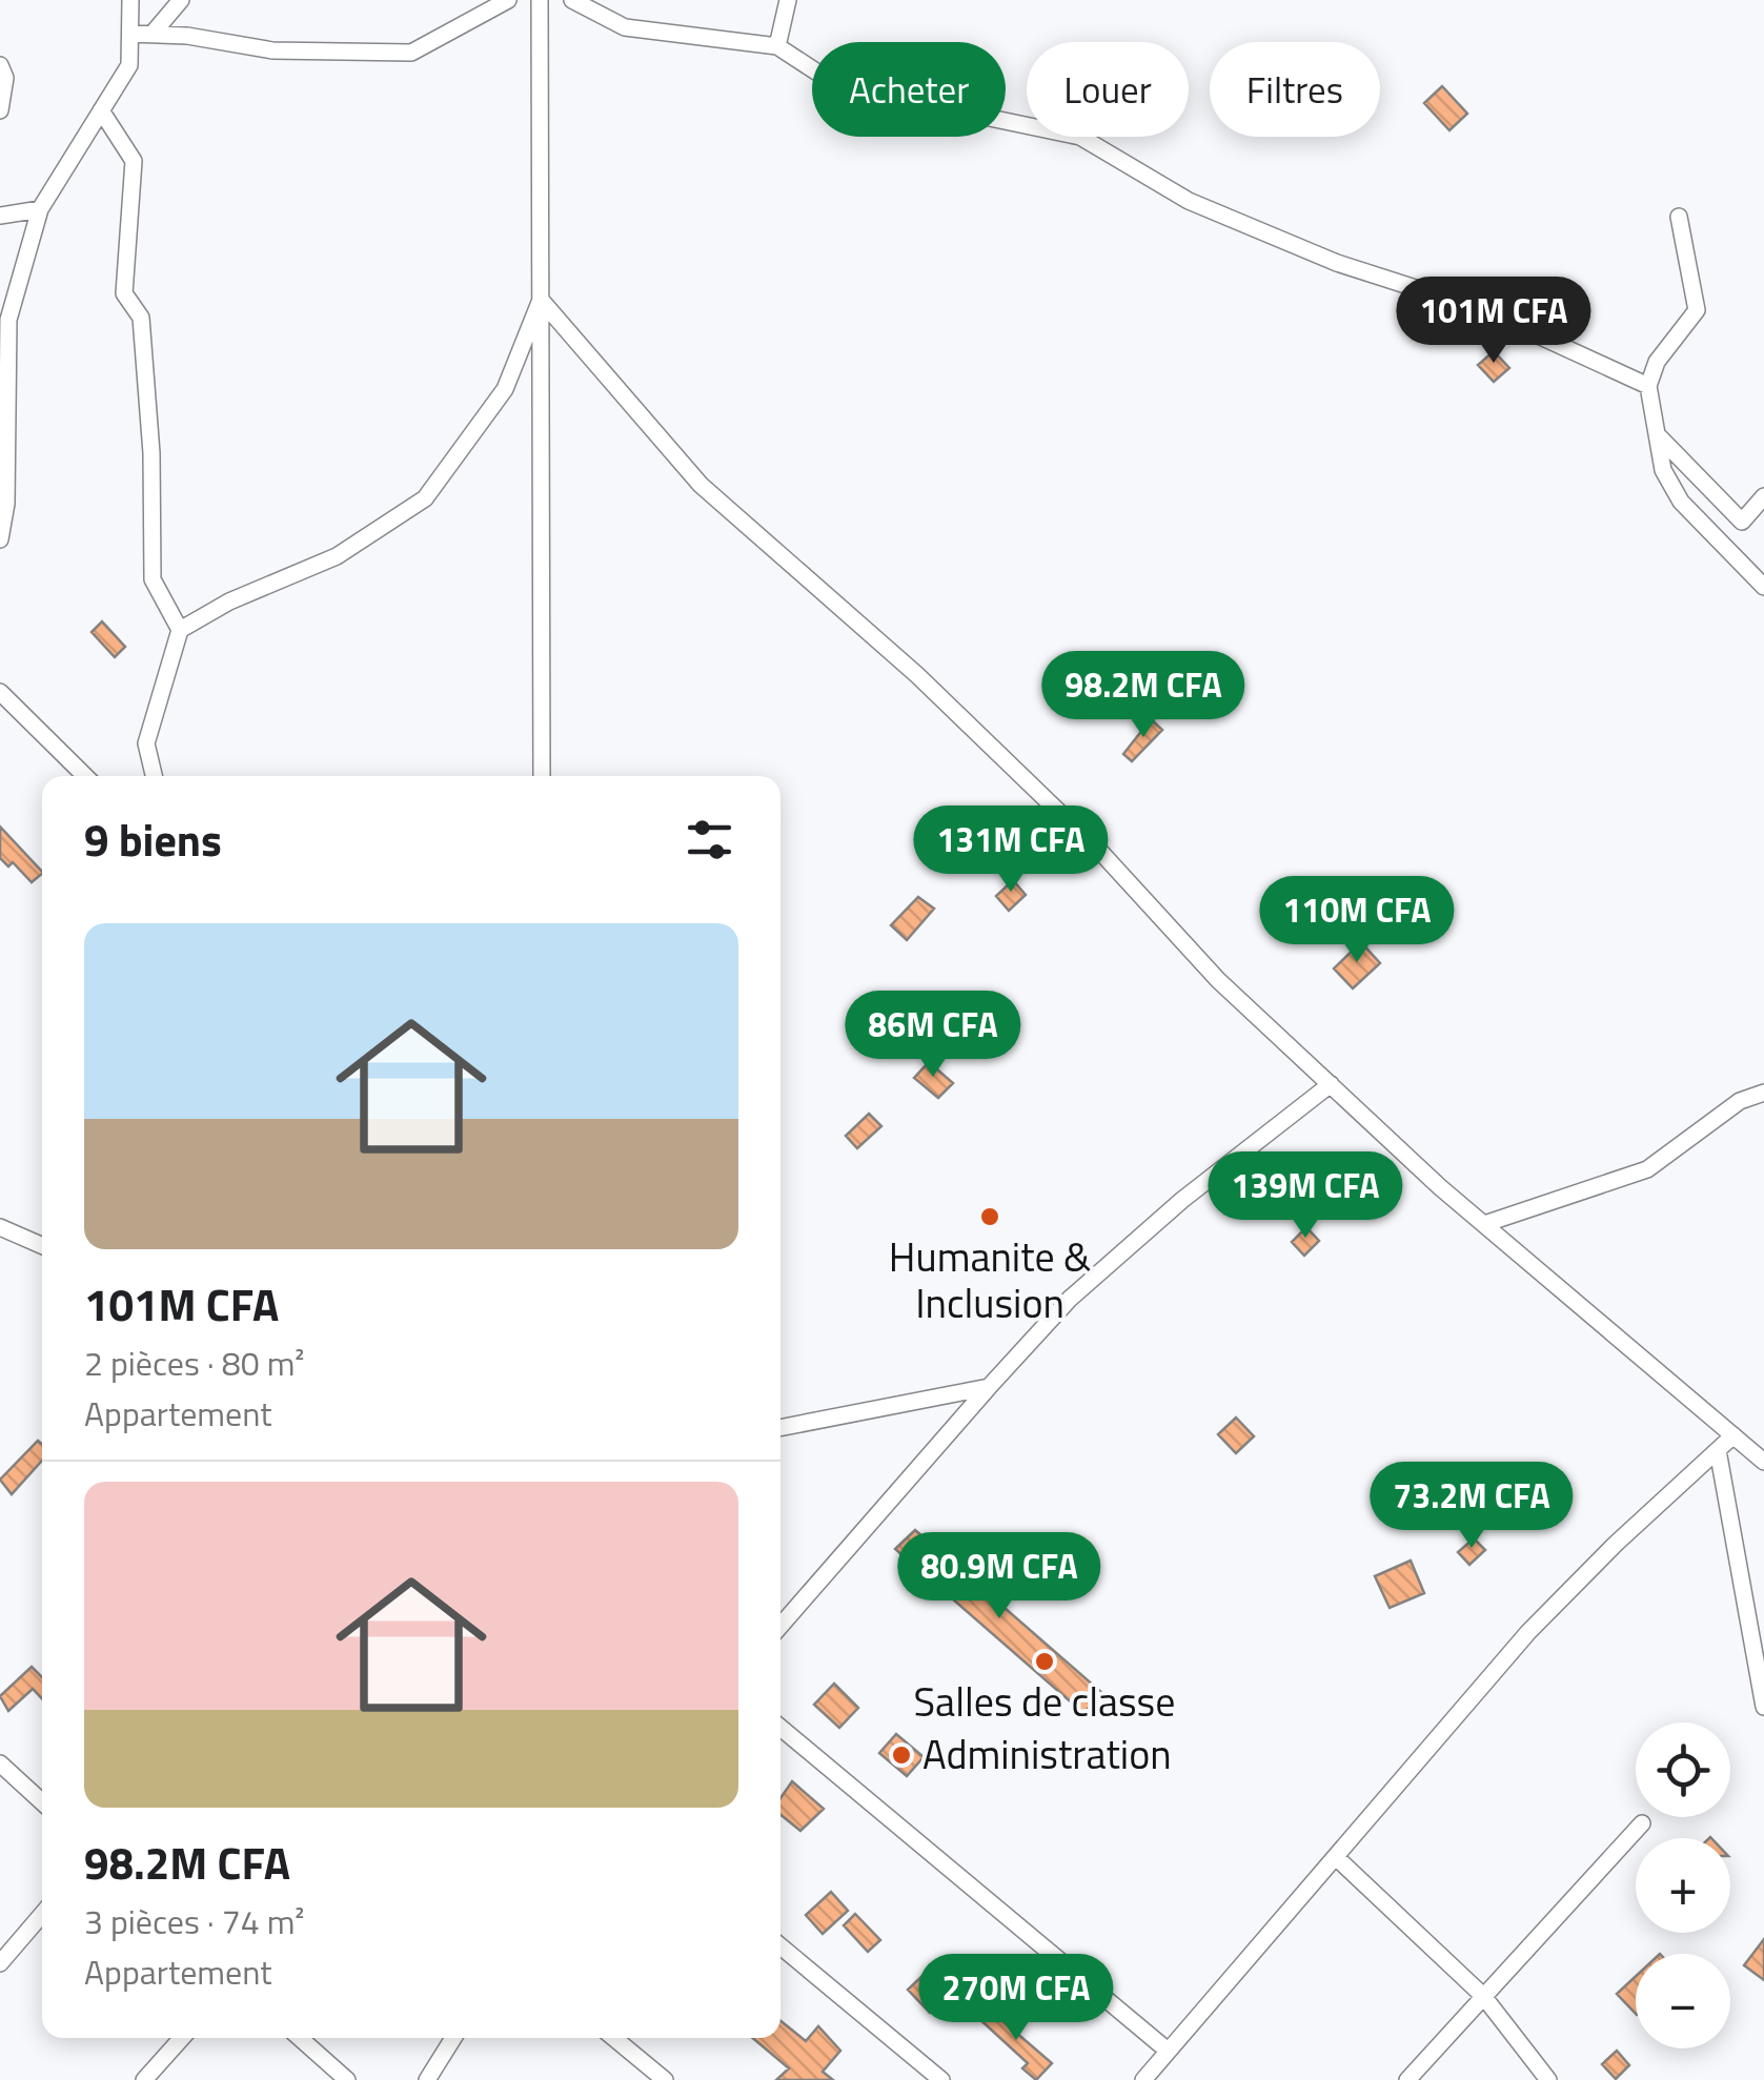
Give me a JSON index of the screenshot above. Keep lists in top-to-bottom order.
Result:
{
  "places": ["Humanite & Inclusion", "Salles de classe", "Administration"],
  "page": {
    "chip": ["Acheter", "Louer", "Filtres"],
    "price": [
      "101M CFA",
      "98.2M CFA",
      "131M CFA",
      "110M CFA",
      "86M CFA",
      "139M CFA",
      "73.2M CFA",
      "80.9M CFA",
      "270M CFA"
    ],
    "heading": "9 biens",
    "list": [
      {
        "name": "101M CFA",
        "note": "2 pièces · 80 m² · Appartement"
      },
      {
        "name": "98.2M CFA",
        "note": "3 pièces · 74 m² · Appartement"
      }
    ],
    "map_buttons": ["+", "−"]
  }
}
